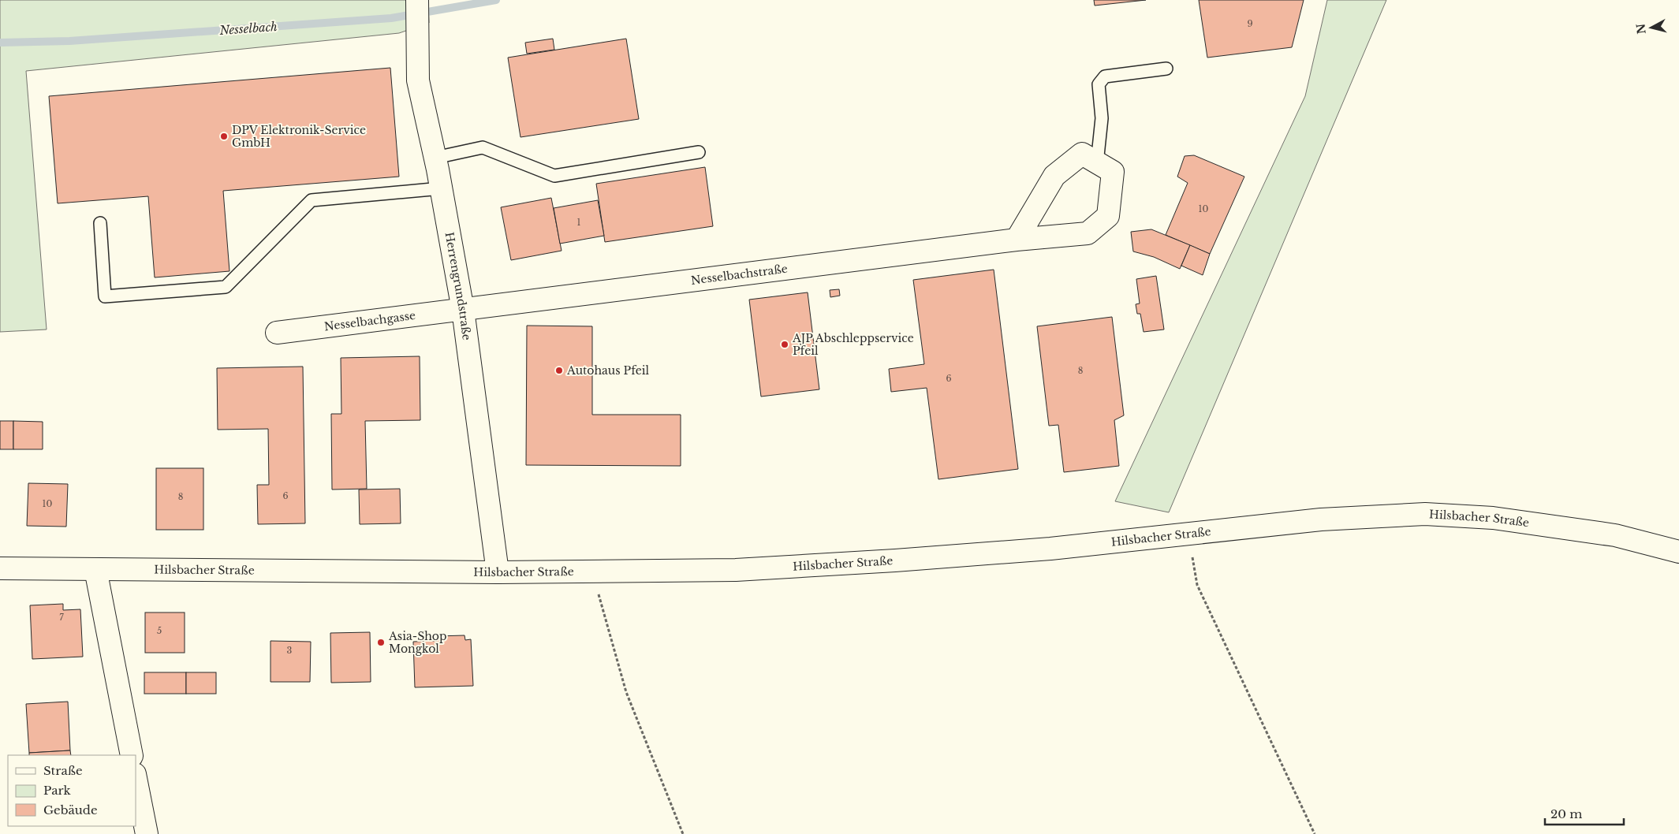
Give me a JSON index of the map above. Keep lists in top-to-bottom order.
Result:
{
  "streets": {
    "street": [
      "Nesselbachstraße",
      "Herrengrundstraße",
      "Nesselbachgasse",
      "Hilsbacher Straße"
    ]
  },
  "crossings": [
    ["Nesselbachstraße", "Herrengrundstraße"],
    ["Nesselbachstraße", "Nesselbachgasse"],
    ["Herrengrundstraße", "Nesselbachgasse"],
    ["Herrengrundstraße", "Hilsbacher Straße"]
  ],
  "water": ["Nesselbach"],
  "places": [
    "DPV Elektronik-Service GmbH",
    "AJP Abschleppservice Pfeil",
    "Autohaus Pfeil",
    "Asia-Shop Mongkol"
  ],
  "house_numbers": [
    "9",
    "10",
    "1",
    "8",
    "6",
    "6",
    "8",
    "10",
    "7",
    "5",
    "3"
  ],
  "legend": ["Straße", "Park", "Gebäude"],
  "scale_bar": "20 m",
  "north": "left"
}
